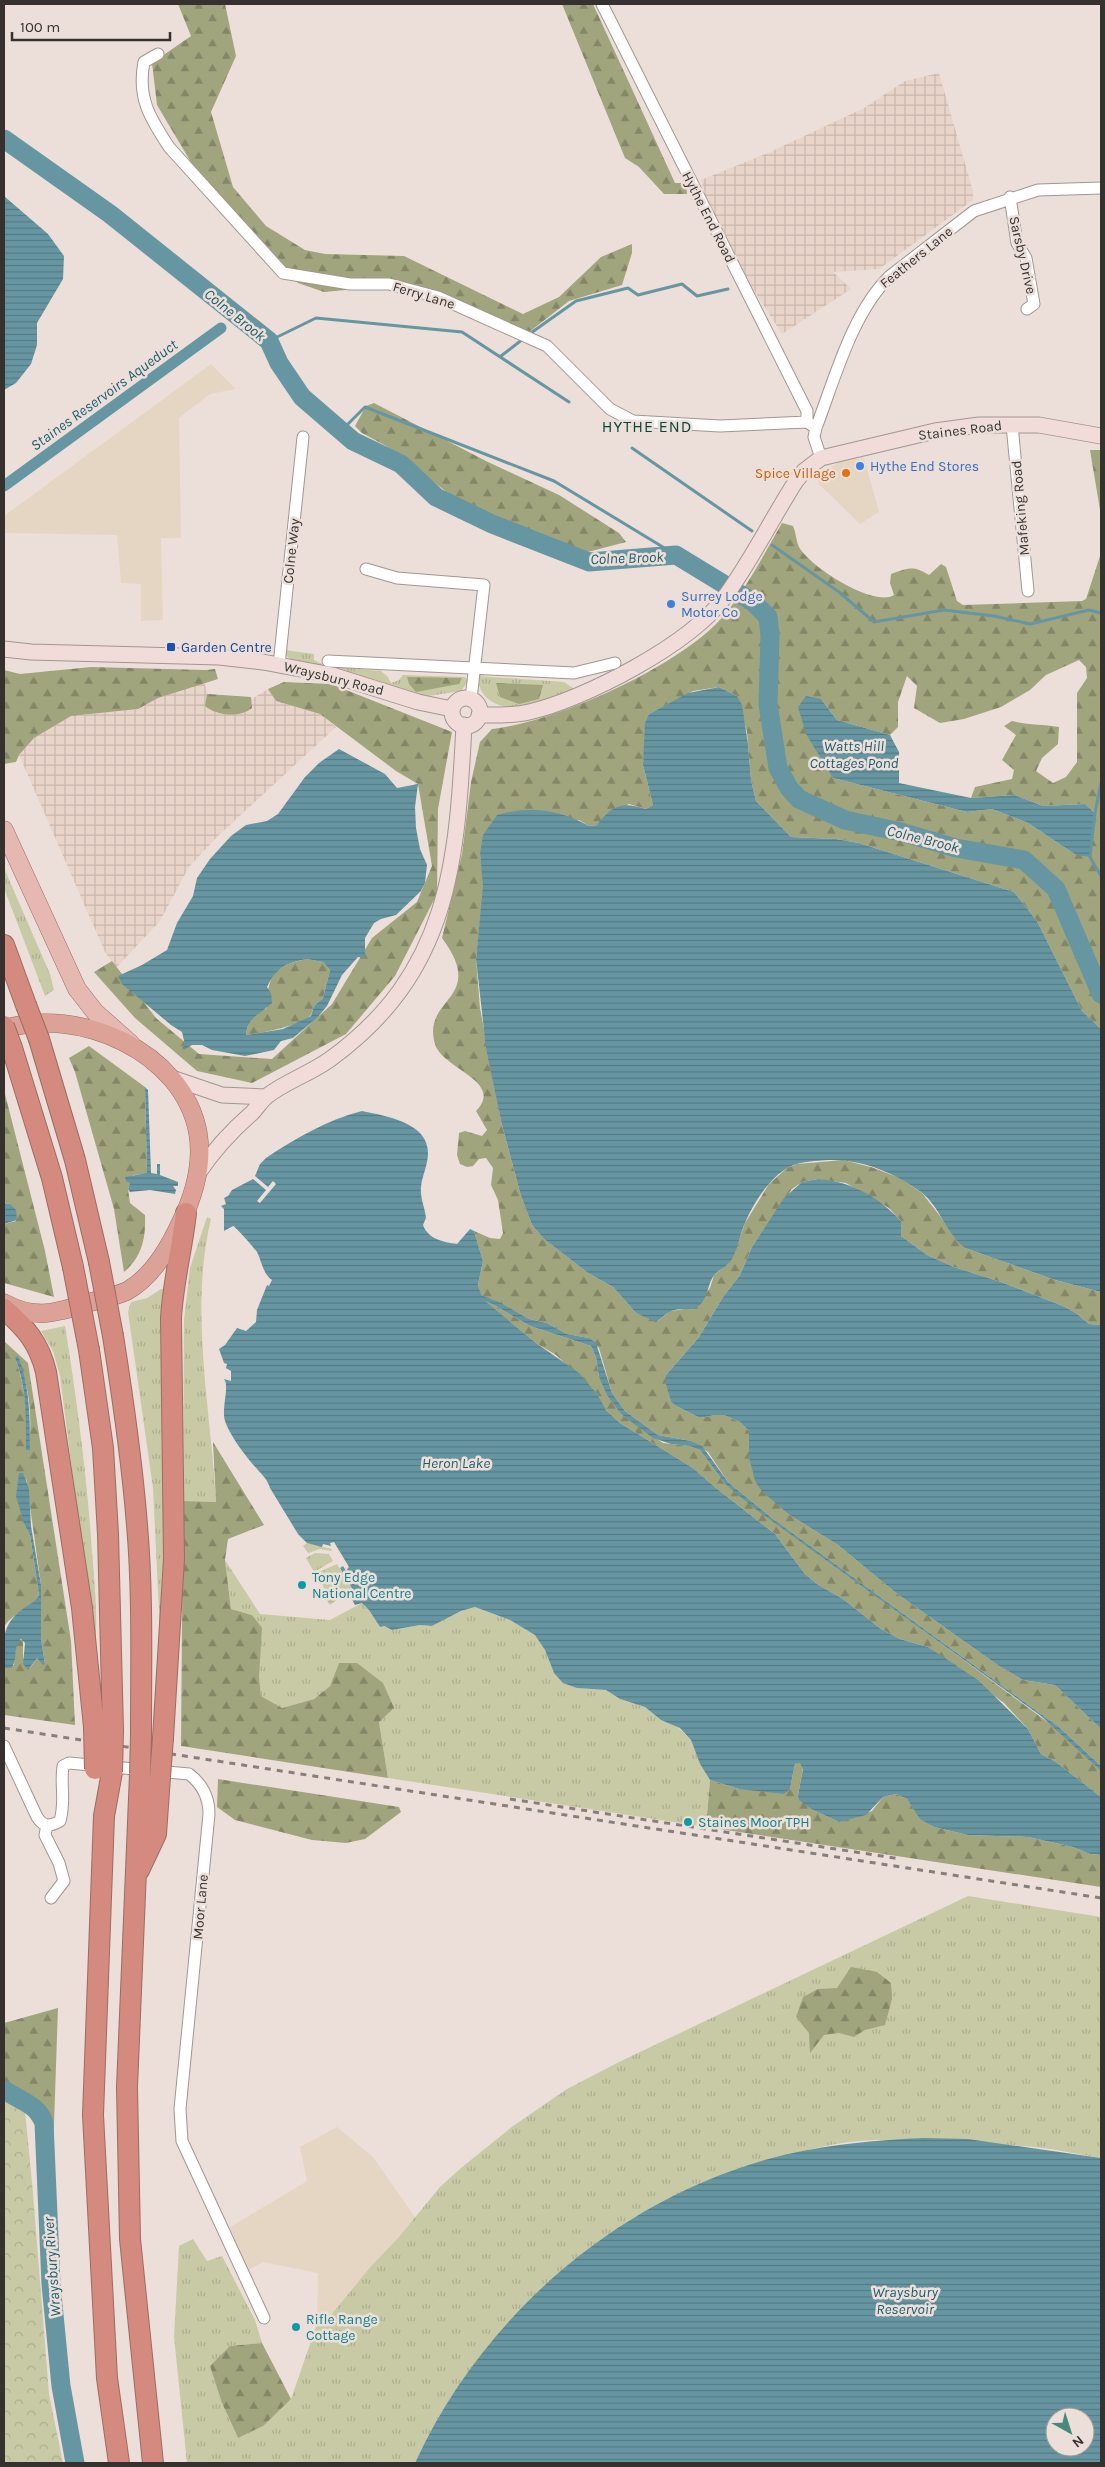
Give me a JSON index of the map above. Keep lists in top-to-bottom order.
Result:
{
  "streets": {
    "main road": ["Staines Road", "Wraysbury Road"],
    "street": [
      "Hythe End Road",
      "Sarsby Drive",
      "Feathers Lane",
      "Ferry Lane",
      "Mafeking Road",
      "Colne Way",
      "Moor Lane"
    ]
  },
  "crossings": [
    ["Hythe End Road", "Feathers Lane"],
    ["Hythe End Road", "Ferry Lane"],
    ["Sarsby Drive", "Feathers Lane"],
    ["Feathers Lane", "Ferry Lane"],
    ["Feathers Lane", "Staines Road"],
    ["Staines Road", "Mafeking Road"],
    ["Colne Way", "Wraysbury Road"]
  ],
  "districts": ["HYTHE END"],
  "water": [
    "Colne Brook",
    "Staines Reservoirs Aqueduct",
    "Watts Hill Cottages Pond",
    "Heron Lake",
    "Wraysbury River",
    "Wraysbury Reservoir"
  ],
  "places": {
    "other": [
      "Hythe End Stores",
      "Spice Village",
      "Surrey Lodge Motor Co",
      "Tony Edge National Centre",
      "Staines Moor TPH",
      "Rifle Range Cottage"
    ],
    "transit": ["Garden Centre"]
  },
  "scale_bar": "100 m",
  "north": "bottom right"
}
